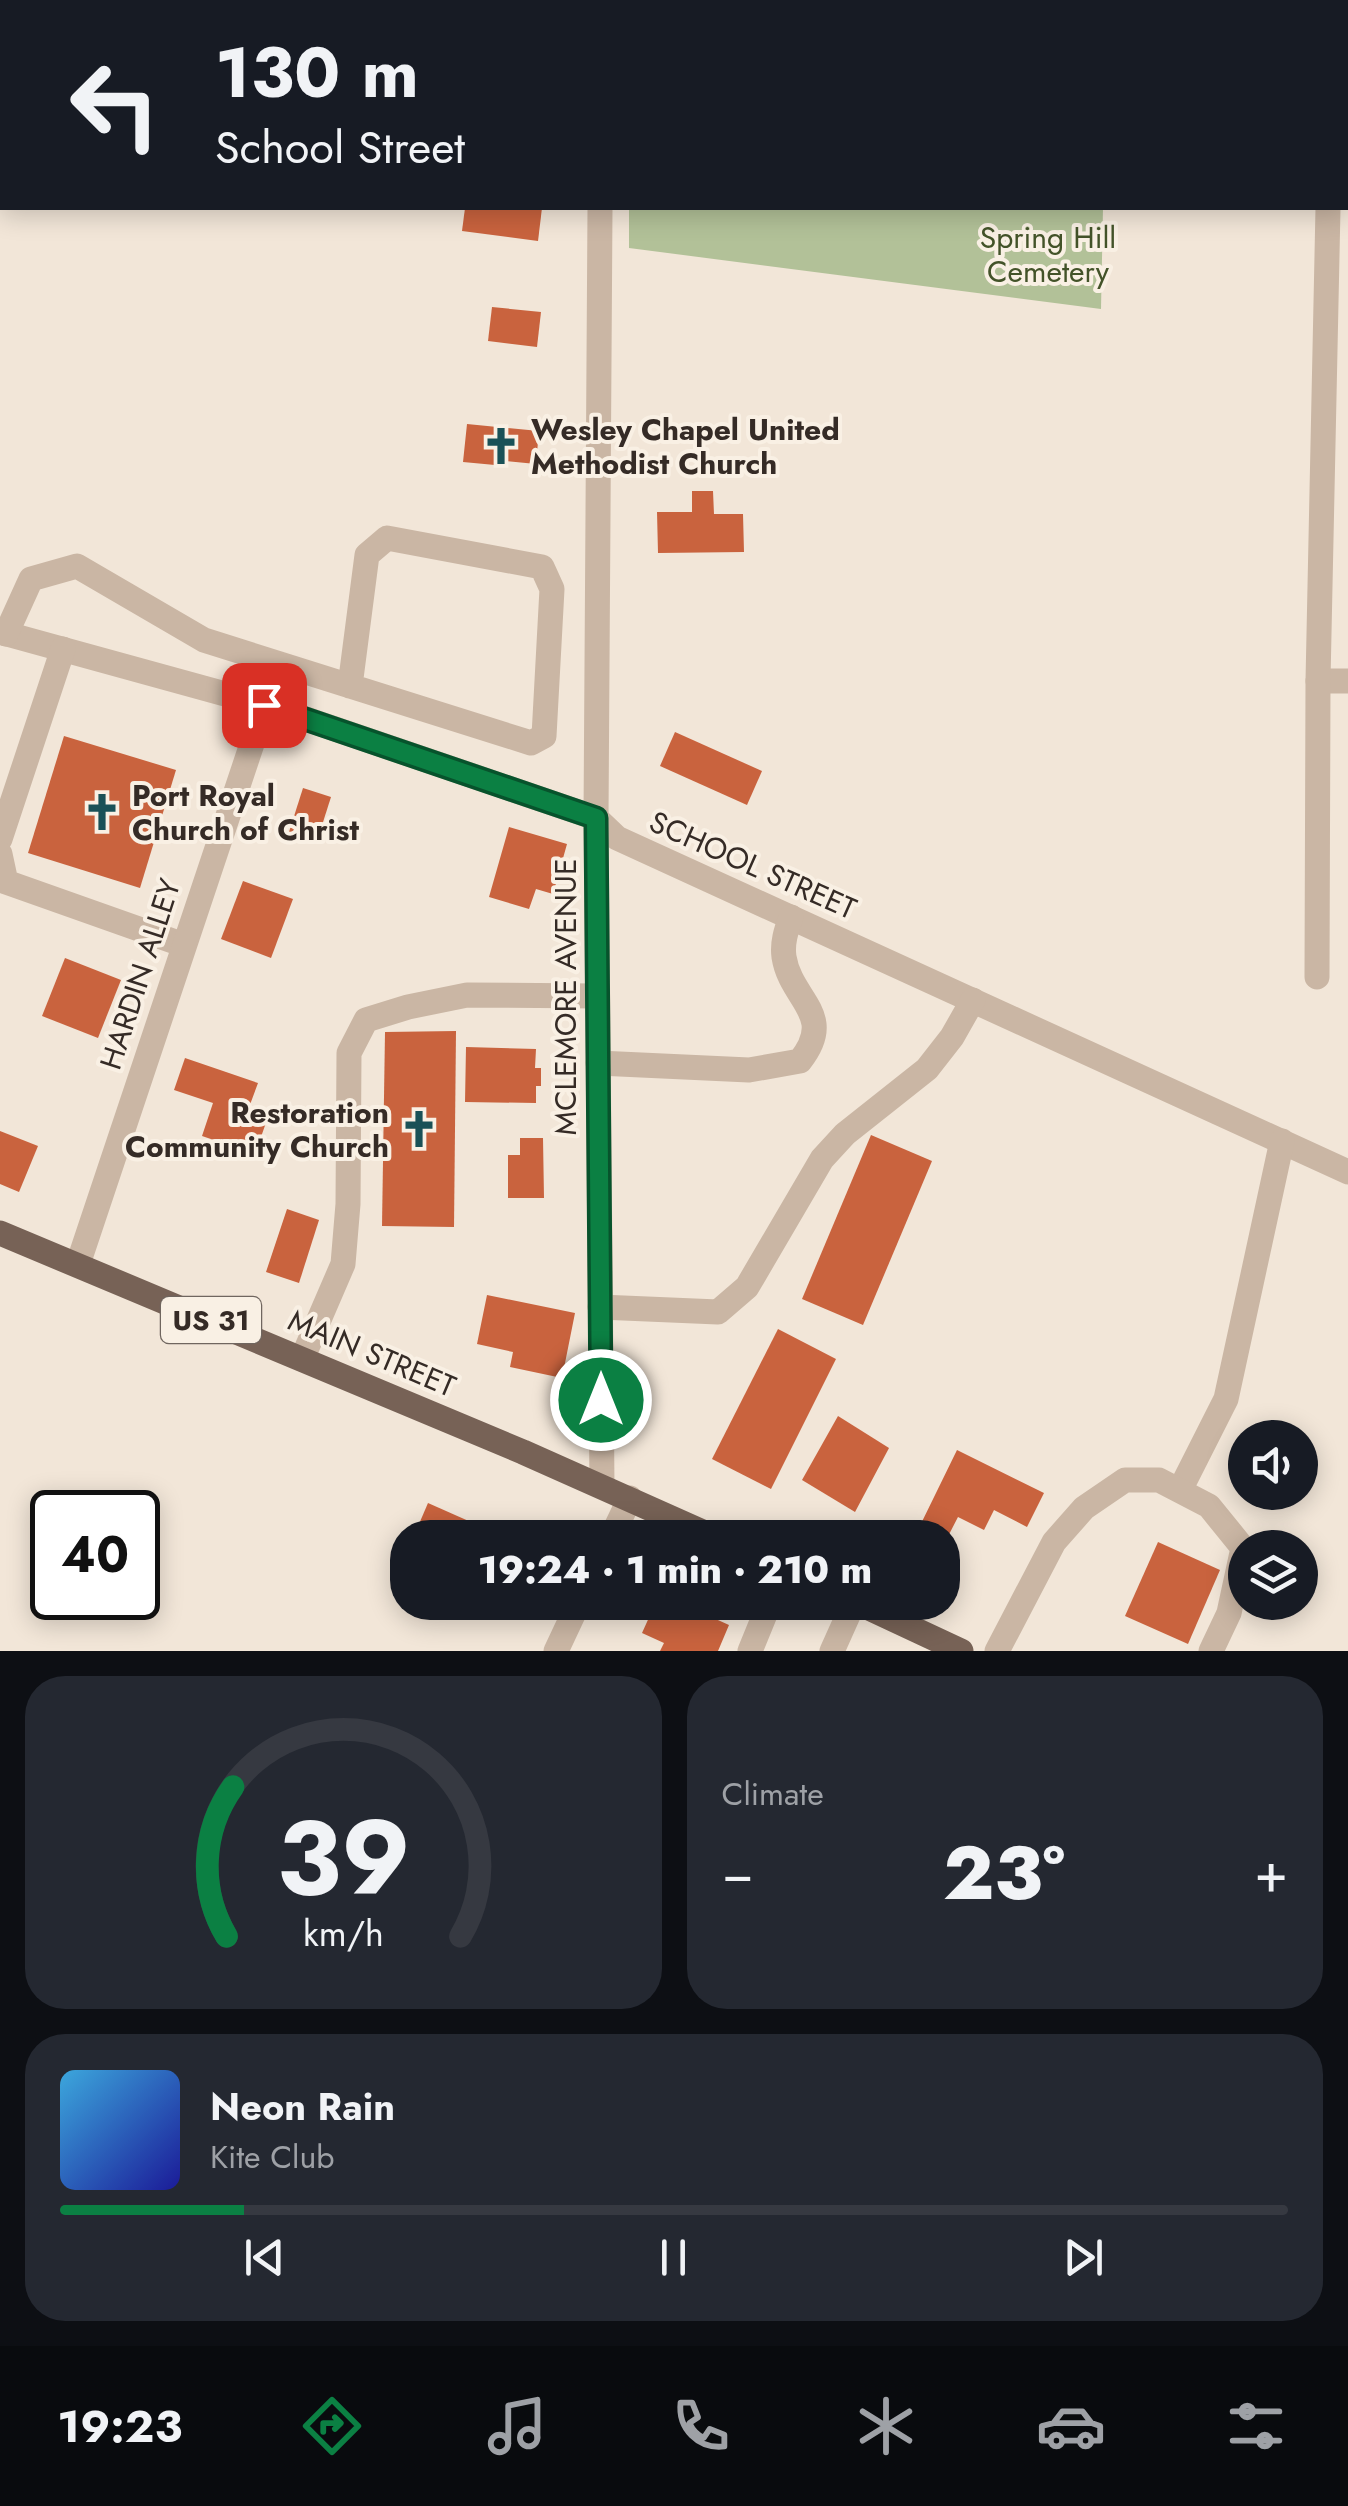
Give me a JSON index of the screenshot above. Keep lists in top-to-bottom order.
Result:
{
  "streets": {
    "main road": ["US 31", "MAIN STREET"],
    "street": ["SCHOOL STREET", "HARDIN ALLEY", "MCLEMORE AVENUE"]
  },
  "crossings": [
    ["SCHOOL STREET", "HARDIN ALLEY"],
    ["SCHOOL STREET", "MCLEMORE AVENUE"],
    ["HARDIN ALLEY", "MAIN STREET"],
    ["MCLEMORE AVENUE", "MAIN STREET"]
  ],
  "parks": ["Spring Hill Cemetery"],
  "places": {
    "church": ["Wesley Chapel United Methodist Church", "Port Royal Church of Christ", "Restoration Community Church"]
  },
  "page": {
    "turn": ["130 m", "School Street"],
    "limit": "40",
    "trip": "19:24 · 1 min · 210 m",
    "tile": "Climate",
    "heat": ["−", "23°", "+"],
    "song": ["Neon Rain", "Kite Club"],
    "tabs": "19:23",
    "gauge": ["39", "km/h"]
  }
}
